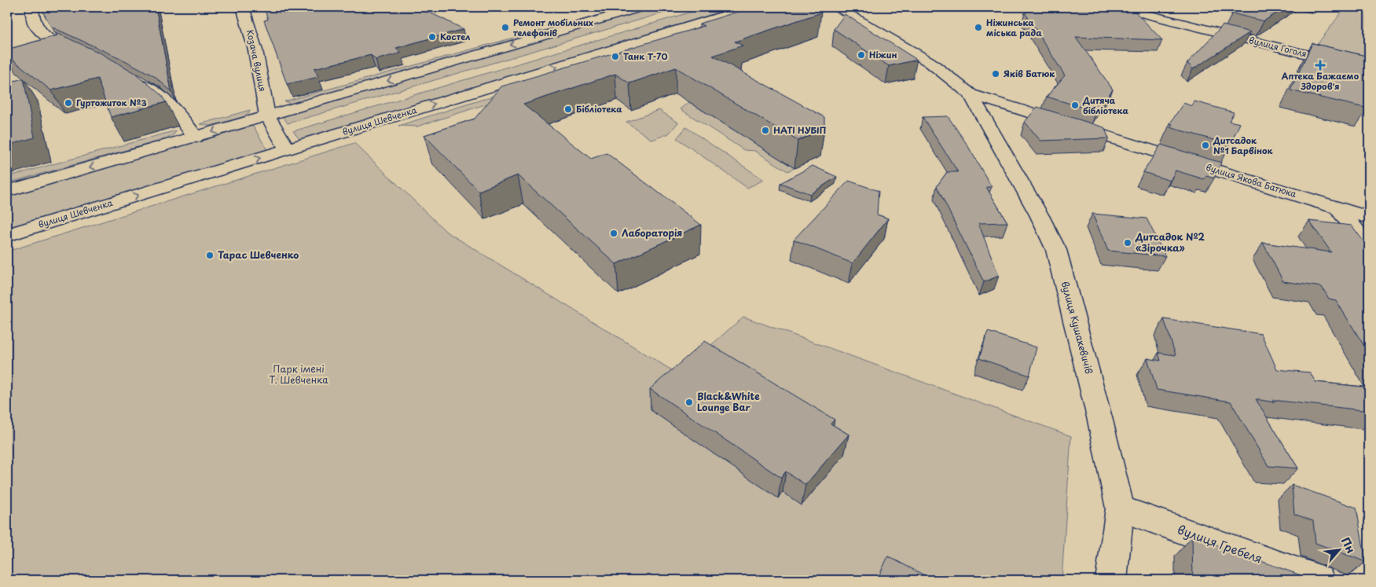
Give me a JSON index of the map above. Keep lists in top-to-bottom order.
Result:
{
  "streets": {
    "street": [
      "вулиця Гоголя",
      "Козача вулиця",
      "вулиця Шевченка",
      "вулиця Якова Батюка",
      "вулиця Кушакевичів",
      "вулиця Гребеля"
    ]
  },
  "crossings": [
    ["вулиця Якова Батюка", "вулиця Кушакевичів"],
    ["вулиця Кушакевичів", "вулиця Гребеля"]
  ],
  "parks": ["Парк імені Т. Шевченка"],
  "places": {
    "other": [
      "Ремонт мобільних телефонів",
      "Ніжинська міська рада",
      "Костел",
      "Ніжин",
      "Танк Т-70",
      "Яків Батюк",
      "Гуртожиток №3",
      "Дитяча бібліотека",
      "Бібліотека",
      "НАТІ НУБІП",
      "Дитсадок №1 Барвінок",
      "Лабораторія",
      "Дитсадок №2 «Зірочка»",
      "Тарас Шевченко",
      "Black&White Lounge Bar"
    ],
    "health": ["Аптека Бажаємо Здоров'я"]
  },
  "north": "top right"
}
